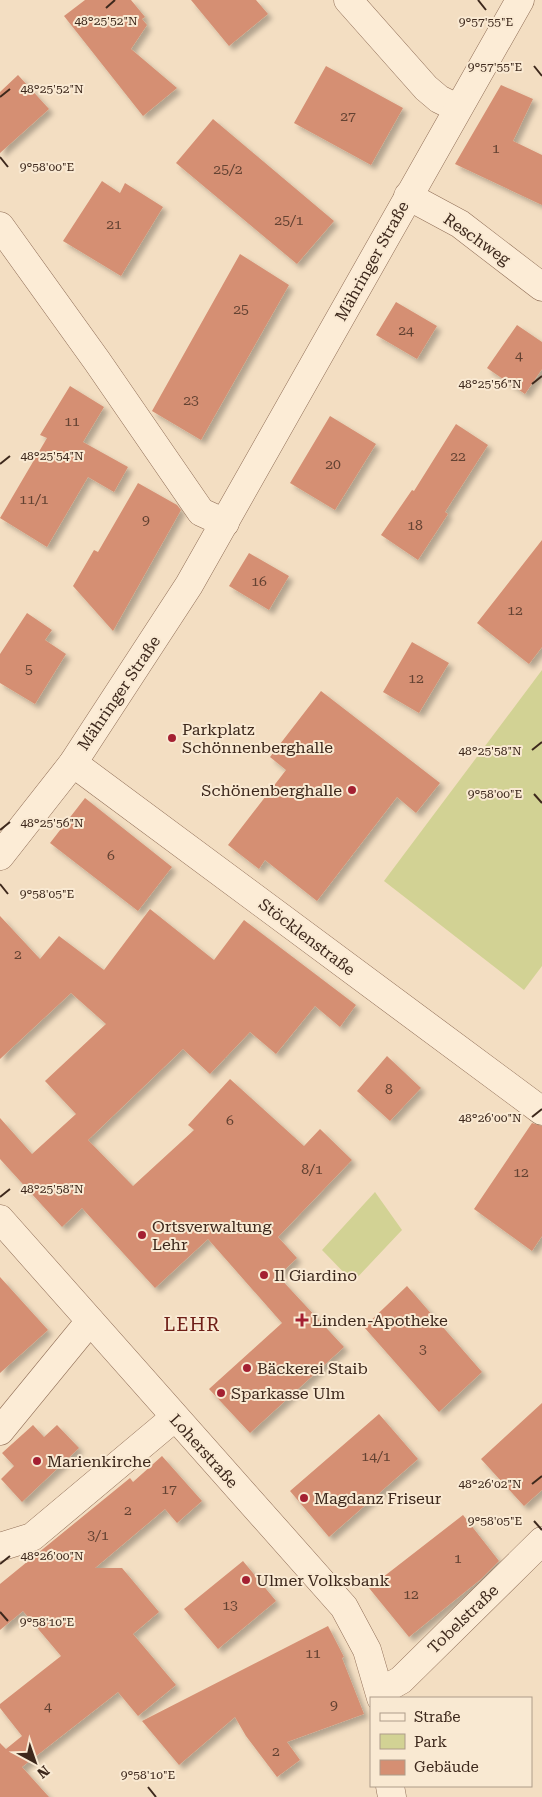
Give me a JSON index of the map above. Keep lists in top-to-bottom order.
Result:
{
  "streets": {
    "street": [
      "Reschweg",
      "Mähringer Straße",
      "Stöcklenstraße",
      "Loherstraße",
      "Tobelstraße"
    ]
  },
  "crossings": [
    ["Reschweg", "Mähringer Straße"],
    ["Mähringer Straße", "Stöcklenstraße"],
    ["Loherstraße", "Tobelstraße"]
  ],
  "districts": ["LEHR"],
  "places": {
    "other": [
      "Parkplatz Schönnenberghalle",
      "Schönenberghalle",
      "Ortsverwaltung Lehr",
      "Il Giardino",
      "Bäckerei Staib",
      "Sparkasse Ulm",
      "Marienkirche",
      "Magdanz Friseur",
      "Ulmer Volksbank"
    ],
    "health": ["Linden-Apotheke"]
  },
  "house_numbers": [
    "27",
    "1",
    "25/2",
    "25/1",
    "21",
    "25",
    "24",
    "4",
    "23",
    "11",
    "22",
    "20",
    "11/1",
    "9",
    "18",
    "16",
    "12",
    "5",
    "12",
    "6",
    "2",
    "8",
    "6",
    "8/1",
    "12",
    "3",
    "14/1",
    "17",
    "2",
    "3/1",
    "1",
    "12",
    "13",
    "11",
    "9",
    "4",
    "2"
  ],
  "legend": ["Straße", "Park", "Gebäude"],
  "north": "bottom right",
  "coordinates": [
    "48°25'52\"N",
    "9°57'55\"E",
    "9°58'00\"E",
    "48°25'56\"N",
    "48°25'54\"N",
    "48°25'58\"N",
    "9°58'05\"E",
    "48°26'00\"N",
    "48°26'02\"N",
    "9°58'10\"E"
  ]
}
